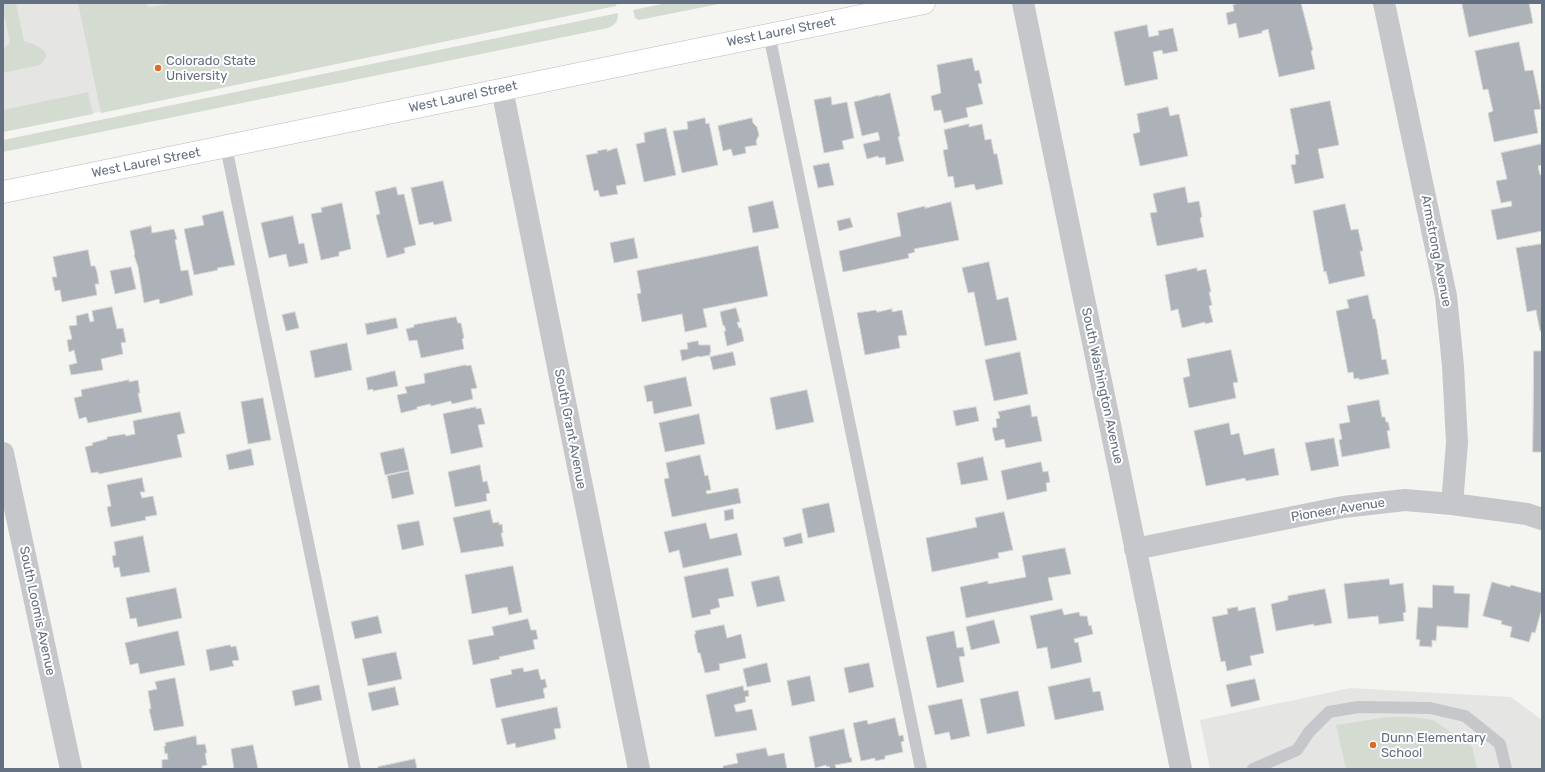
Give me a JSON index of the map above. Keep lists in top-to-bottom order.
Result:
{
  "streets": {
    "main road": ["West Laurel Street"],
    "street": [
      "Armstrong Avenue",
      "South Washington Avenue",
      "South Grant Avenue",
      "Pioneer Avenue",
      "South Loomis Avenue"
    ]
  },
  "crossings": [
    ["West Laurel Street", "South Grant Avenue"],
    ["Armstrong Avenue", "Pioneer Avenue"],
    ["South Washington Avenue", "Pioneer Avenue"]
  ],
  "places": ["Colorado State University", "Dunn Elementary School"]
}
